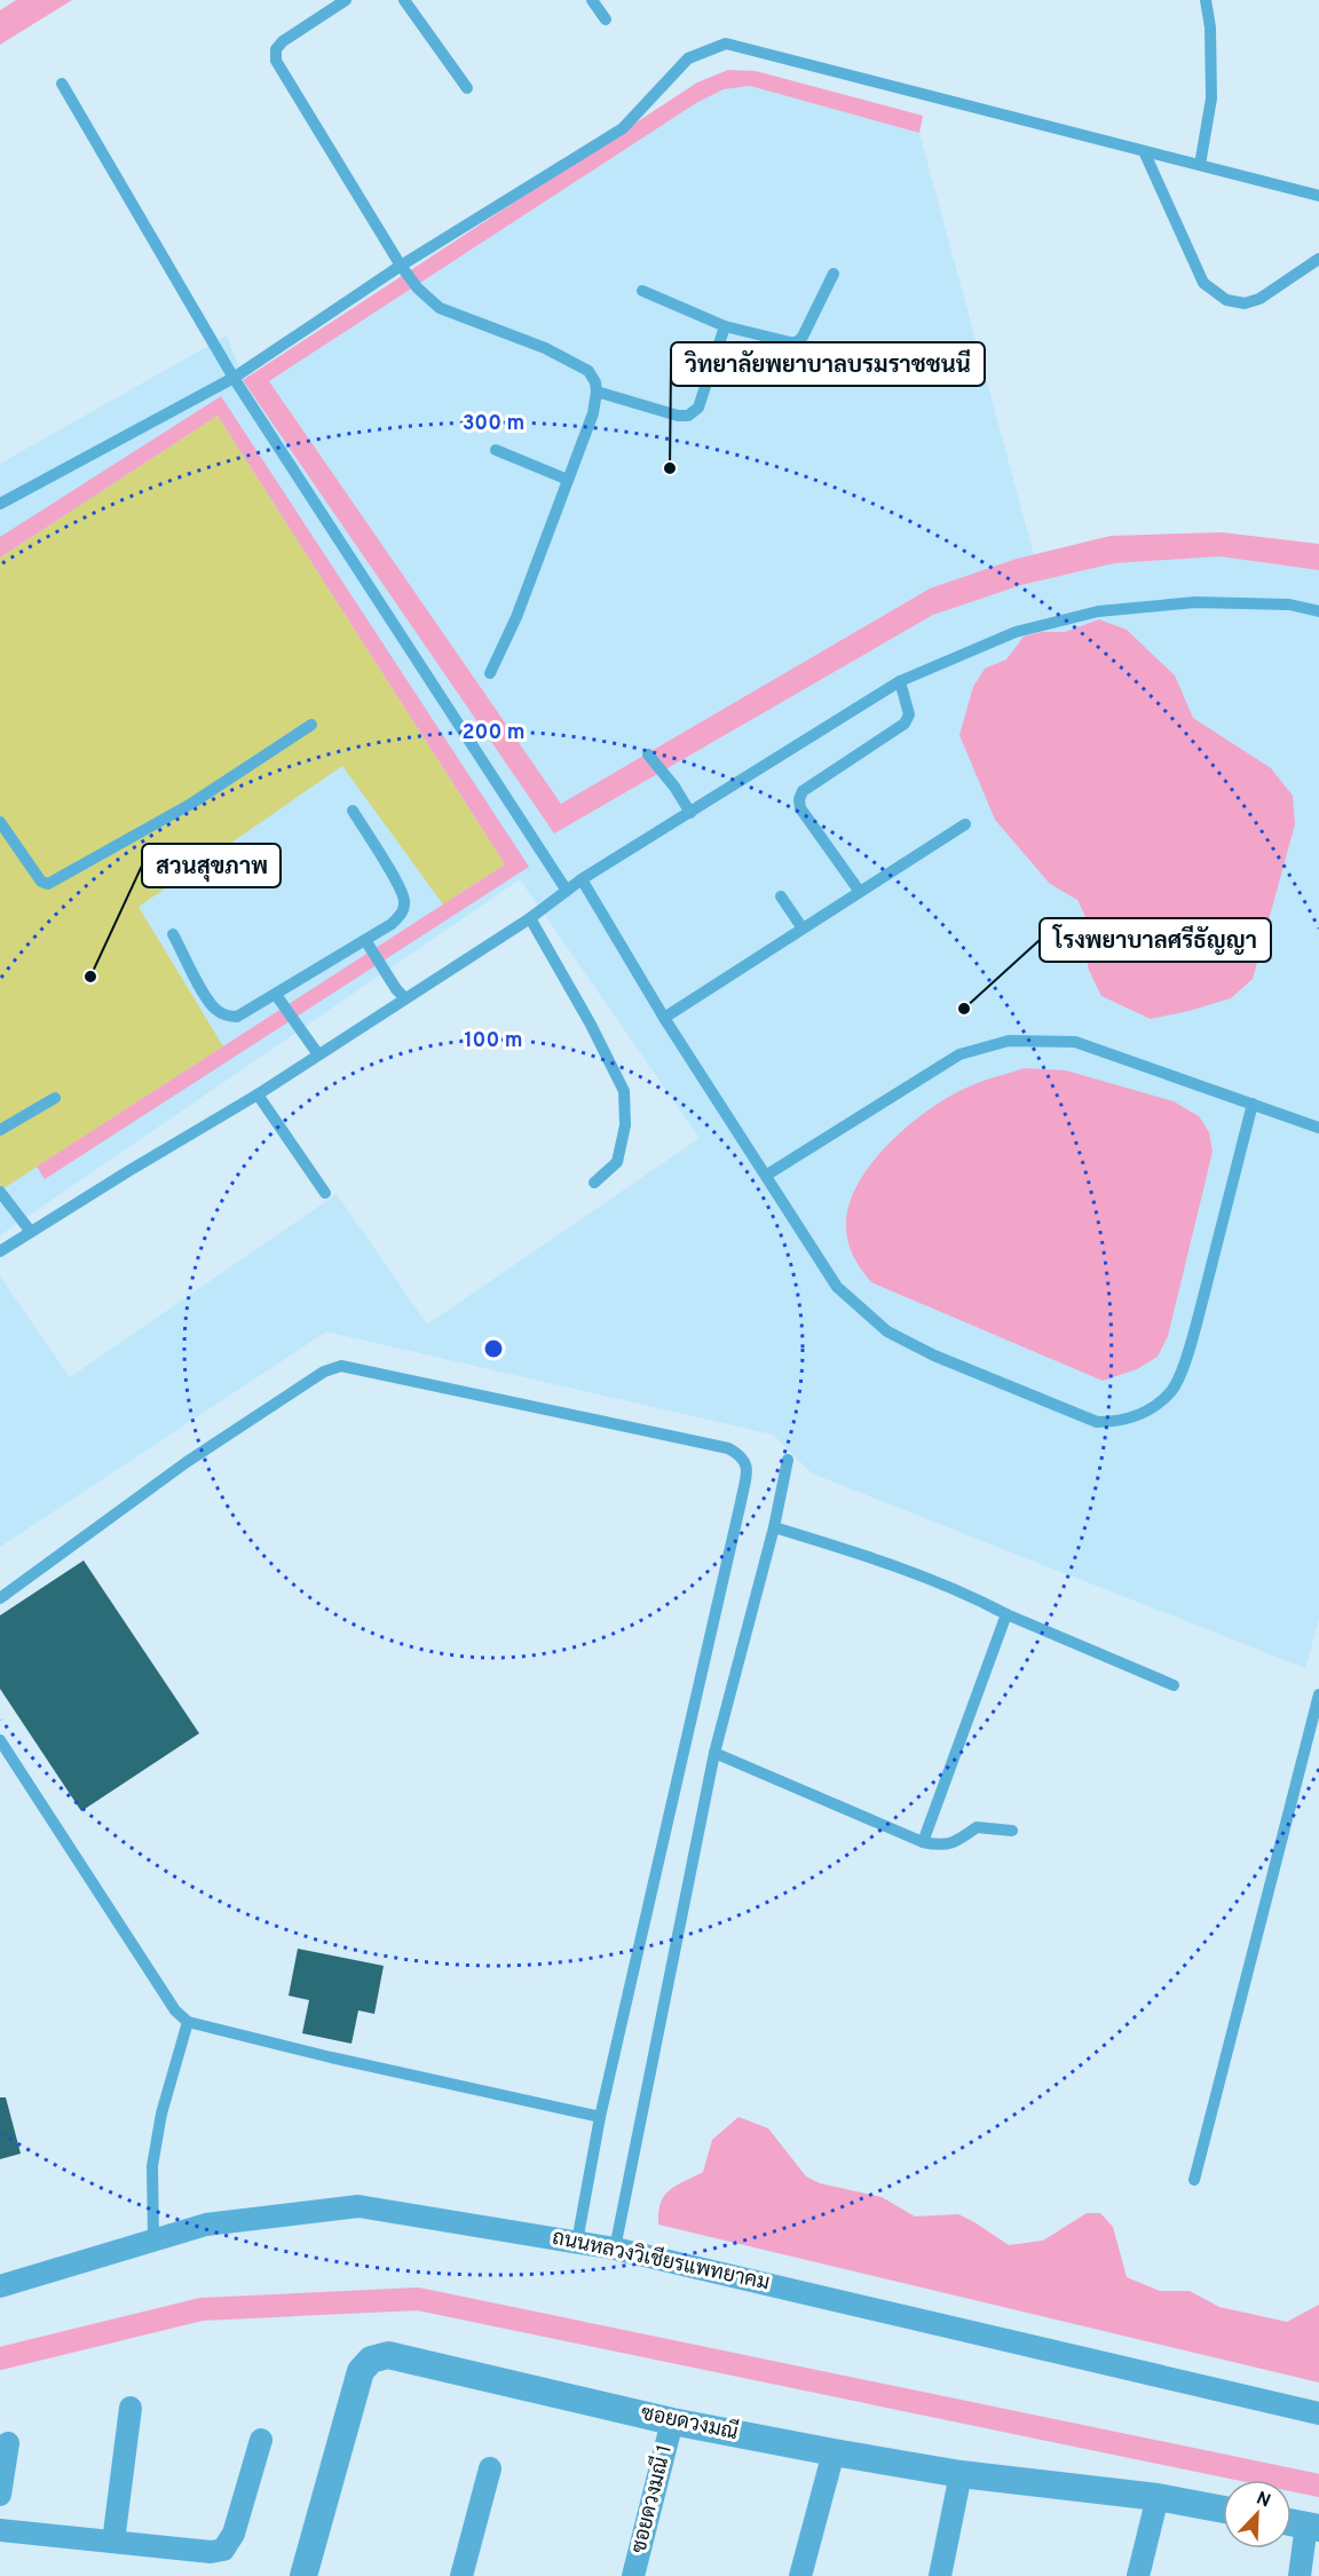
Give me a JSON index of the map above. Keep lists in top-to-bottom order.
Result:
{
  "streets": {
    "street": ["ถนนหลวงวิเชียรแพทยาคม", "ซอยดวงมณี", "ซอยดวงมณี 1"]
  },
  "crossings": [
    ["ซอยดวงมณี", "ซอยดวงมณี 1"]
  ],
  "places": ["วิทยาลัยพยาบาลบรมราชชนนี", "สวนสุขภาพ", "โรงพยาบาลศรีธัญญา"],
  "north": "top right",
  "rings": ["300 m", "200 m", "100 m"]
}
